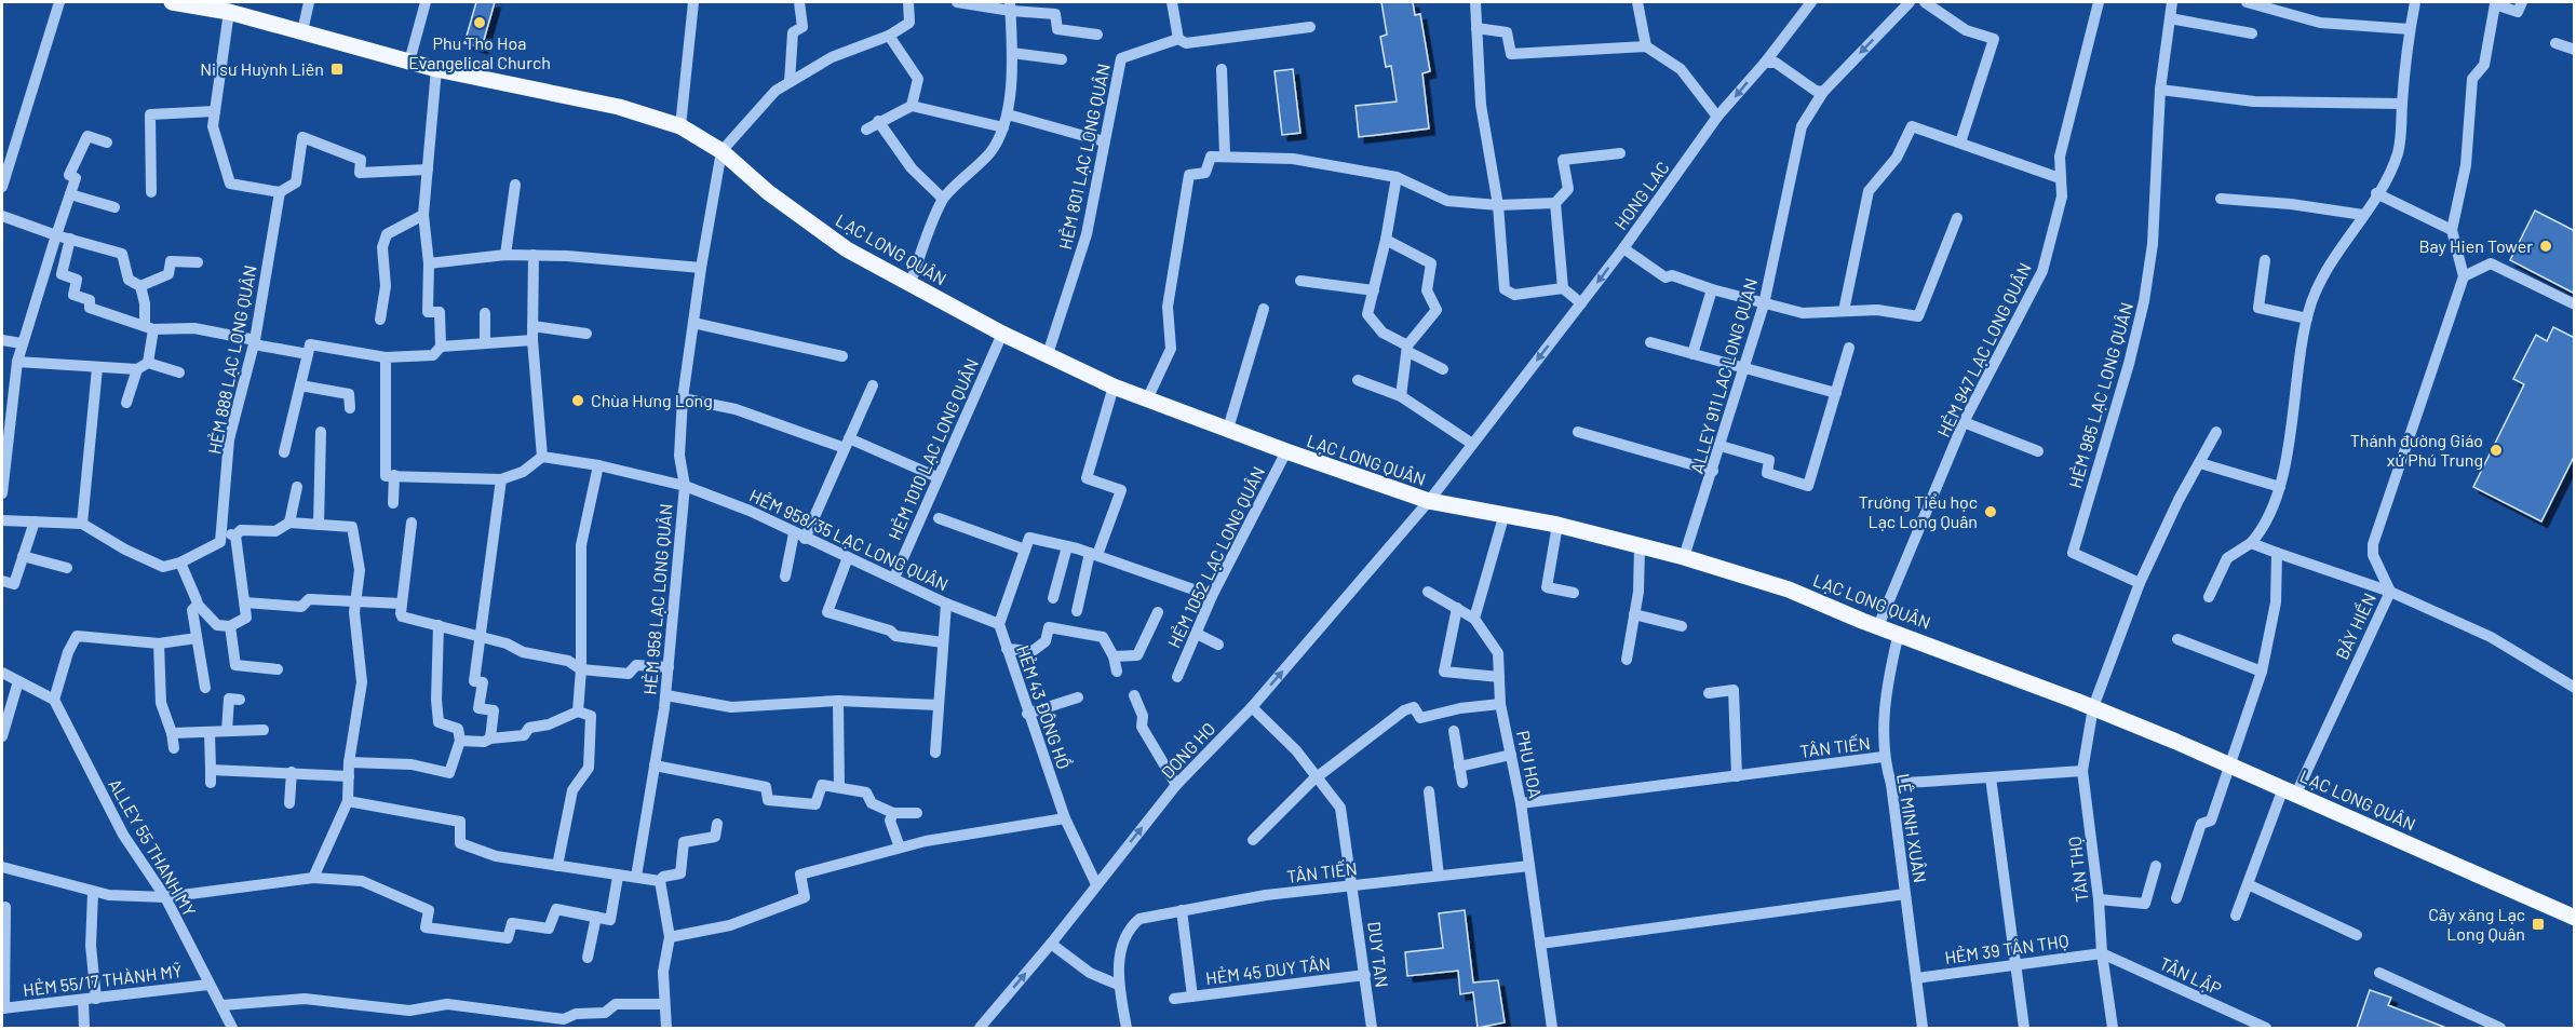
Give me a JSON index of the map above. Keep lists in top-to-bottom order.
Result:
{
  "streets": {
    "main road": ["LẠC LONG QUÂN"],
    "street": [
      "HẺM 801 LẠC LONG QUÂN",
      "HONG LAC",
      "HẺM 947 LẠC LONG QUÂN",
      "HẺM 888 LẠC LONG QUÂN",
      "ALLEY 911 LAC LONG QUAN",
      "HẺM 985 LẠC LONG QUÂN",
      "HẺM 1010 LẠC LONG QUÂN",
      "HẺM 958/35 LẠC LONG QUÂN",
      "HẺM 1052 LẠC LONG QUÂN",
      "HẺM 958 LẠC LONG QUÂN",
      "BẢY HIỀN",
      "HẺM 43 ĐÔNG HỒ",
      "TÂN TIẾN",
      "DONG HO",
      "PHU HOA",
      "LÊ MINH XUÂN",
      "ALLEY 55 THANH MY",
      "TÂN THỌ",
      "HẺM 39 TÂN THỌ",
      "DUY TAN",
      "HẺM 45 DUY TÂN",
      "TÂN LẬP",
      "HẺM 55/17 THÀNH MỸ"
    ]
  },
  "crossings": [
    ["HẺM 801 LẠC LONG QUÂN", "LẠC LONG QUÂN"],
    ["HONG LAC", "LẠC LONG QUÂN"],
    ["HONG LAC", "DONG HO"],
    ["LẠC LONG QUÂN", "HẺM 947 LẠC LONG QUÂN"],
    ["LẠC LONG QUÂN", "ALLEY 911 LAC LONG QUAN"],
    ["LẠC LONG QUÂN", "HẺM 1010 LẠC LONG QUÂN"],
    ["LẠC LONG QUÂN", "HẺM 1052 LẠC LONG QUÂN"],
    ["LẠC LONG QUÂN", "HẺM 958 LẠC LONG QUÂN"],
    ["LẠC LONG QUÂN", "BẢY HIỀN"],
    ["LẠC LONG QUÂN", "DONG HO"],
    ["LẠC LONG QUÂN", "LÊ MINH XUÂN"],
    ["LẠC LONG QUÂN", "TÂN THỌ"],
    ["HẺM 1010 LẠC LONG QUÂN", "HẺM 958/35 LẠC LONG QUÂN"],
    ["HẺM 958/35 LẠC LONG QUÂN", "HẺM 958 LẠC LONG QUÂN"],
    ["HẺM 958/35 LẠC LONG QUÂN", "HẺM 43 ĐÔNG HỒ"],
    ["HẺM 43 ĐÔNG HỒ", "DONG HO"],
    ["TÂN TIẾN", "PHU HOA"],
    ["TÂN TIẾN", "LÊ MINH XUÂN"],
    ["TÂN TIẾN", "DUY TAN"],
    ["DONG HO", "DUY TAN"],
    ["LÊ MINH XUÂN", "HẺM 39 TÂN THỌ"],
    ["ALLEY 55 THANH MY", "HẺM 55/17 THÀNH MỸ"],
    ["TÂN THỌ", "HẺM 39 TÂN THỌ"],
    ["TÂN THỌ", "TÂN LẬP"],
    ["HẺM 39 TÂN THỌ", "TÂN LẬP"],
    ["DUY TAN", "HẺM 45 DUY TÂN"]
  ],
  "one_way": ["HONG LAC", "DONG HO"],
  "places": {
    "other": [
      "Phu Tho Hoa Evangelical Church",
      "Bay Hien Tower",
      "Chùa Hưng Long",
      "Thánh đường Giáo xứ Phú Trung",
      "Trường Tiểu học Lạc Long Quân"
    ],
    "transit": ["Ni sư Huỳnh Liên", "Cây xăng Lạc Long Quân"]
  }
}
